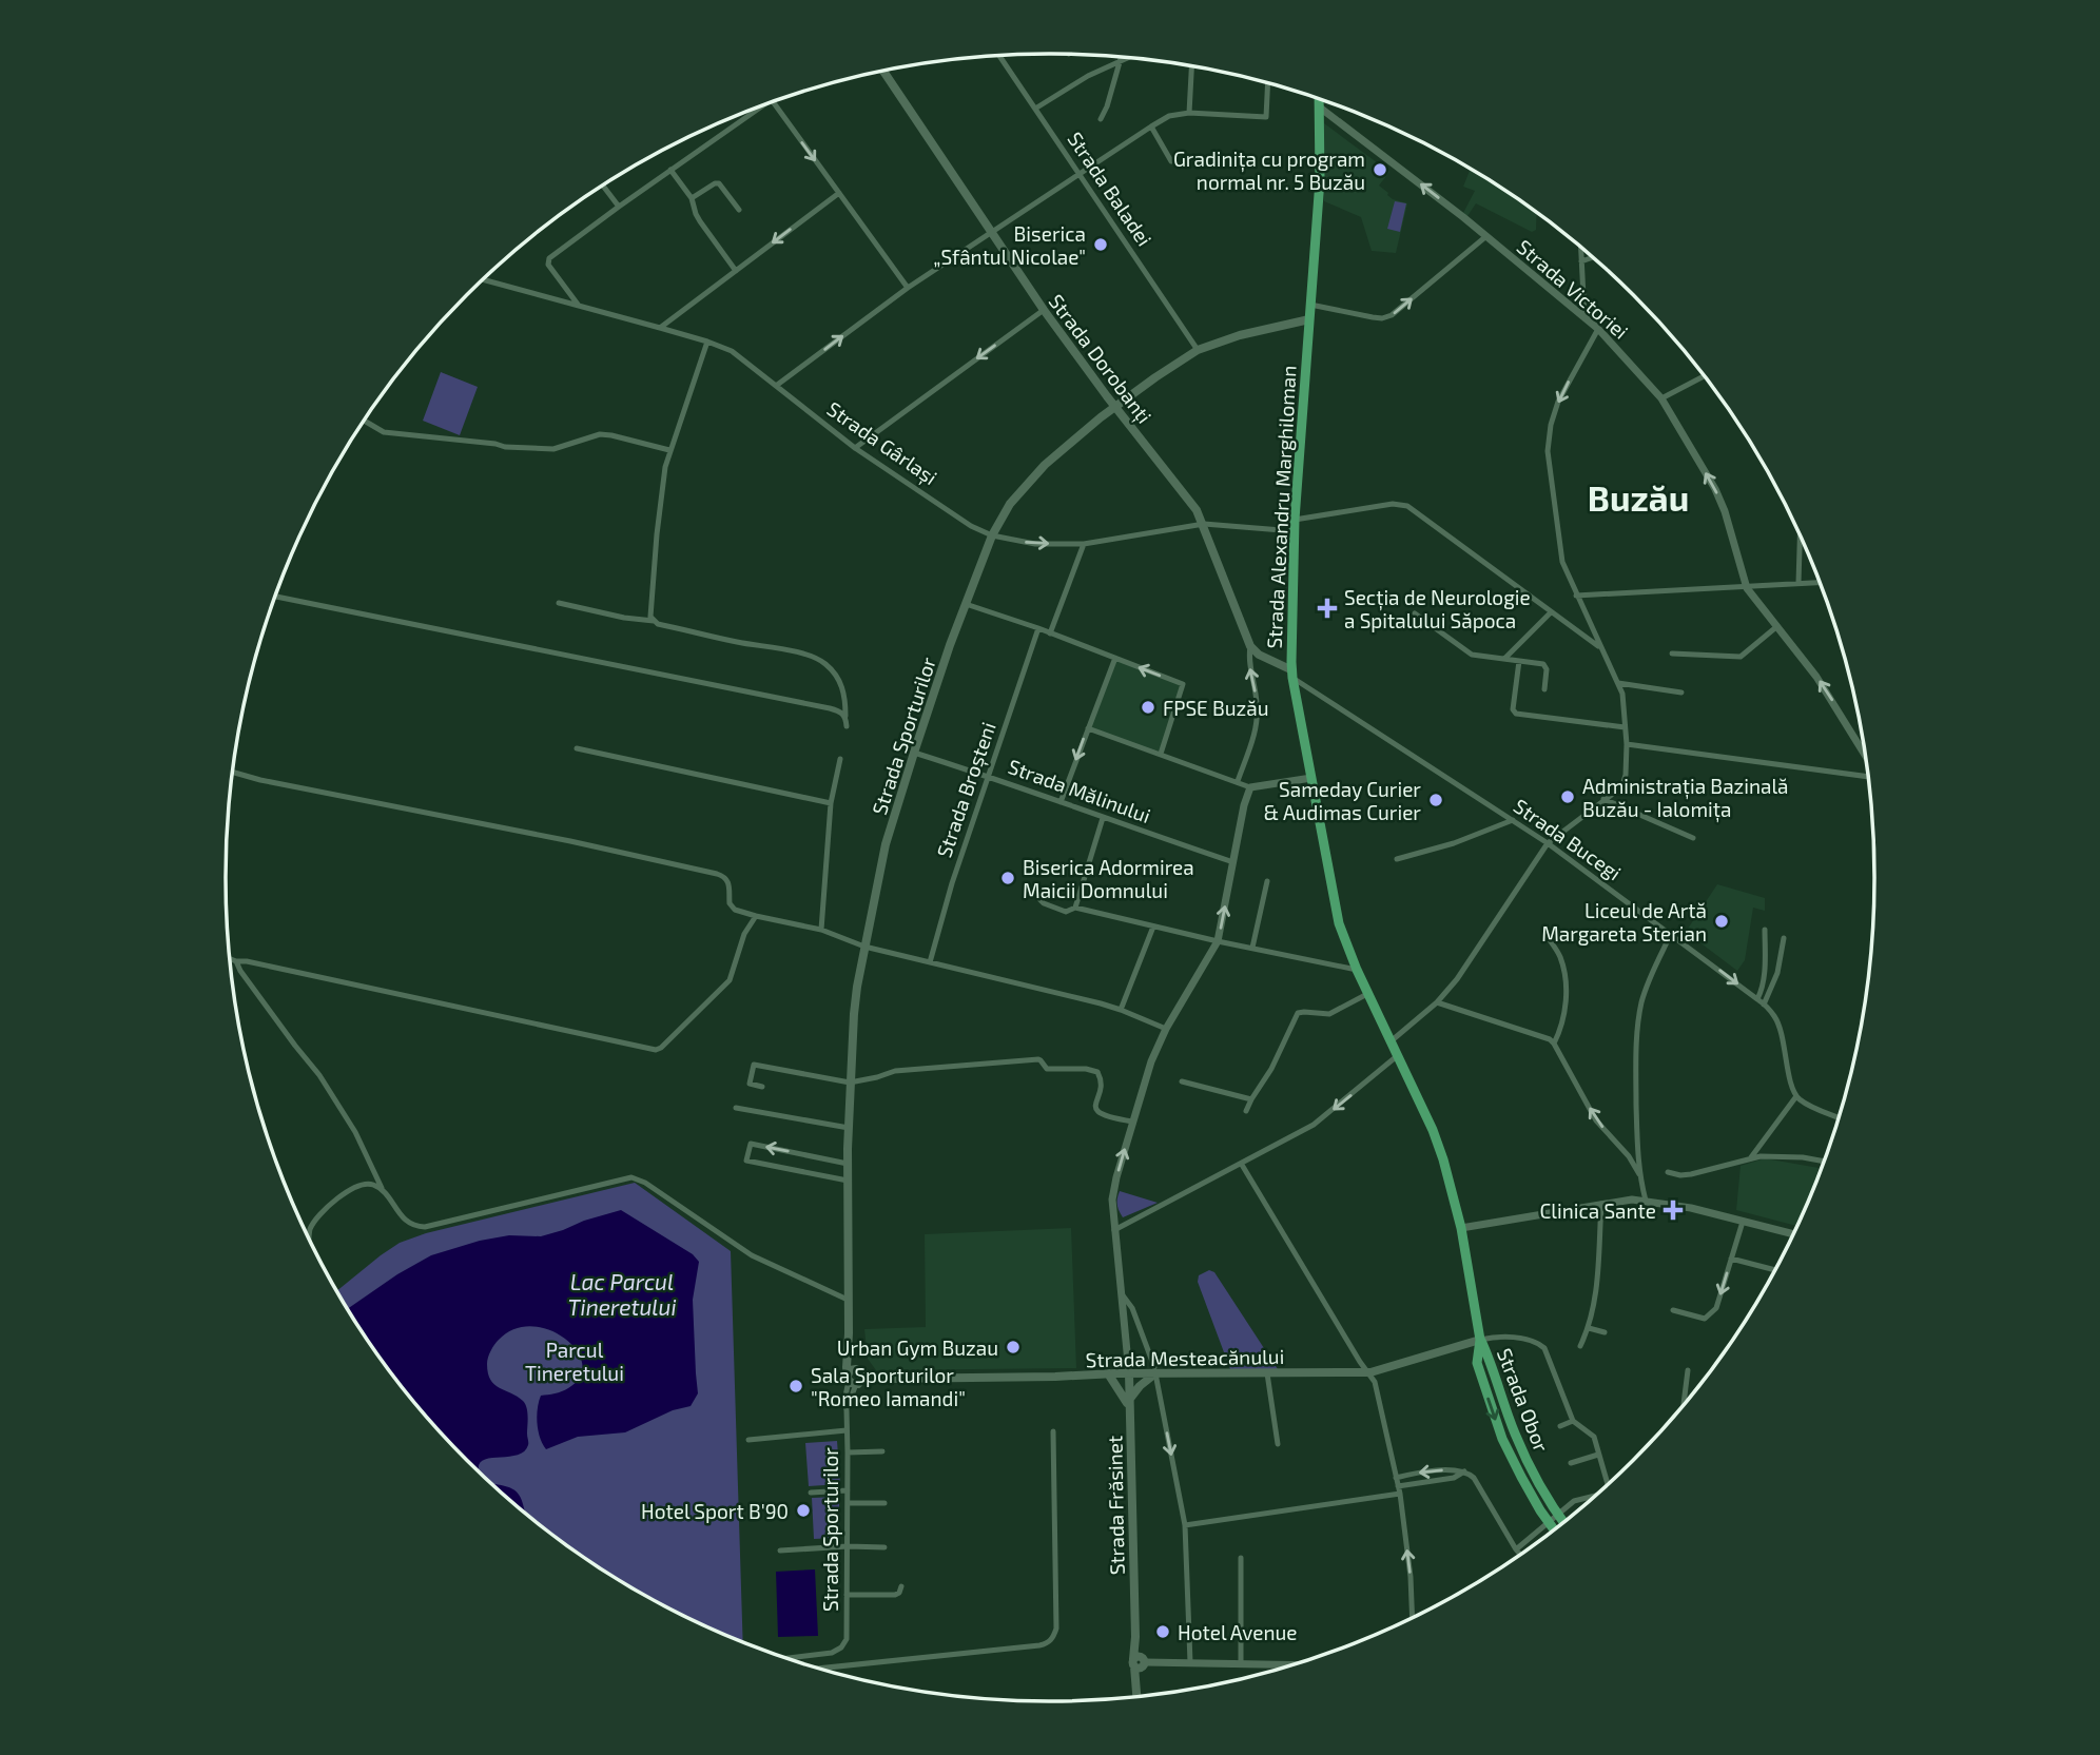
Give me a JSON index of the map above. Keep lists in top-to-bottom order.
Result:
{
  "streets": {
    "main road": [
      "Strada Dorobanți",
      "Strada Alexandru Marghiloman",
      "Strada Sporturilor",
      "Strada Mesteacănului",
      "Strada Obor",
      "Strada Frăsinet"
    ],
    "street": [
      "Strada Baladei",
      "Strada Victoriei",
      "Strada Gârlași",
      "Strada Broșteni",
      "Strada Mălinului",
      "Strada Bucegi"
    ]
  },
  "crossings": [
    ["Strada Baladei", "Strada Sporturilor"],
    ["Strada Victoriei", "Strada Alexandru Marghiloman"],
    ["Strada Dorobanți", "Strada Gârlași"],
    ["Strada Dorobanți", "Strada Sporturilor"],
    ["Strada Gârlași", "Strada Alexandru Marghiloman"],
    ["Strada Gârlași", "Strada Sporturilor"],
    ["Strada Alexandru Marghiloman", "Strada Sporturilor"],
    ["Strada Alexandru Marghiloman", "Strada Bucegi"],
    ["Strada Alexandru Marghiloman", "Strada Mesteacănului"],
    ["Strada Alexandru Marghiloman", "Strada Obor"],
    ["Strada Sporturilor", "Strada Mălinului"],
    ["Strada Sporturilor", "Strada Mesteacănului"],
    ["Strada Broșteni", "Strada Mălinului"],
    ["Strada Mesteacănului", "Strada Obor"],
    ["Strada Mesteacănului", "Strada Frăsinet"]
  ],
  "one_way": ["Strada Victoriei"],
  "districts": ["Buzău"],
  "water": ["Lac Parcul Tineretului"],
  "parks": ["Parcul Tineretului"],
  "places": {
    "other": [
      "Gradinița cu program normal nr. 5 Buzău",
      "Biserica „Sfântul Nicolae\"",
      "FPSE Buzău",
      "Administrația Bazinală Buzău - Ialomița",
      "Sameday Curier & Audimas Curier",
      "Biserica Adormirea Maicii Domnului",
      "Liceul de Artă Margareta Sterian",
      "Urban Gym Buzau",
      "Sala Sporturilor \"Romeo Iamandi\"",
      "Hotel Sport B'90",
      "Hotel Avenue"
    ],
    "health": ["Secția de Neurologie a Spitalului Săpoca", "Clinica Sante"]
  }
}
